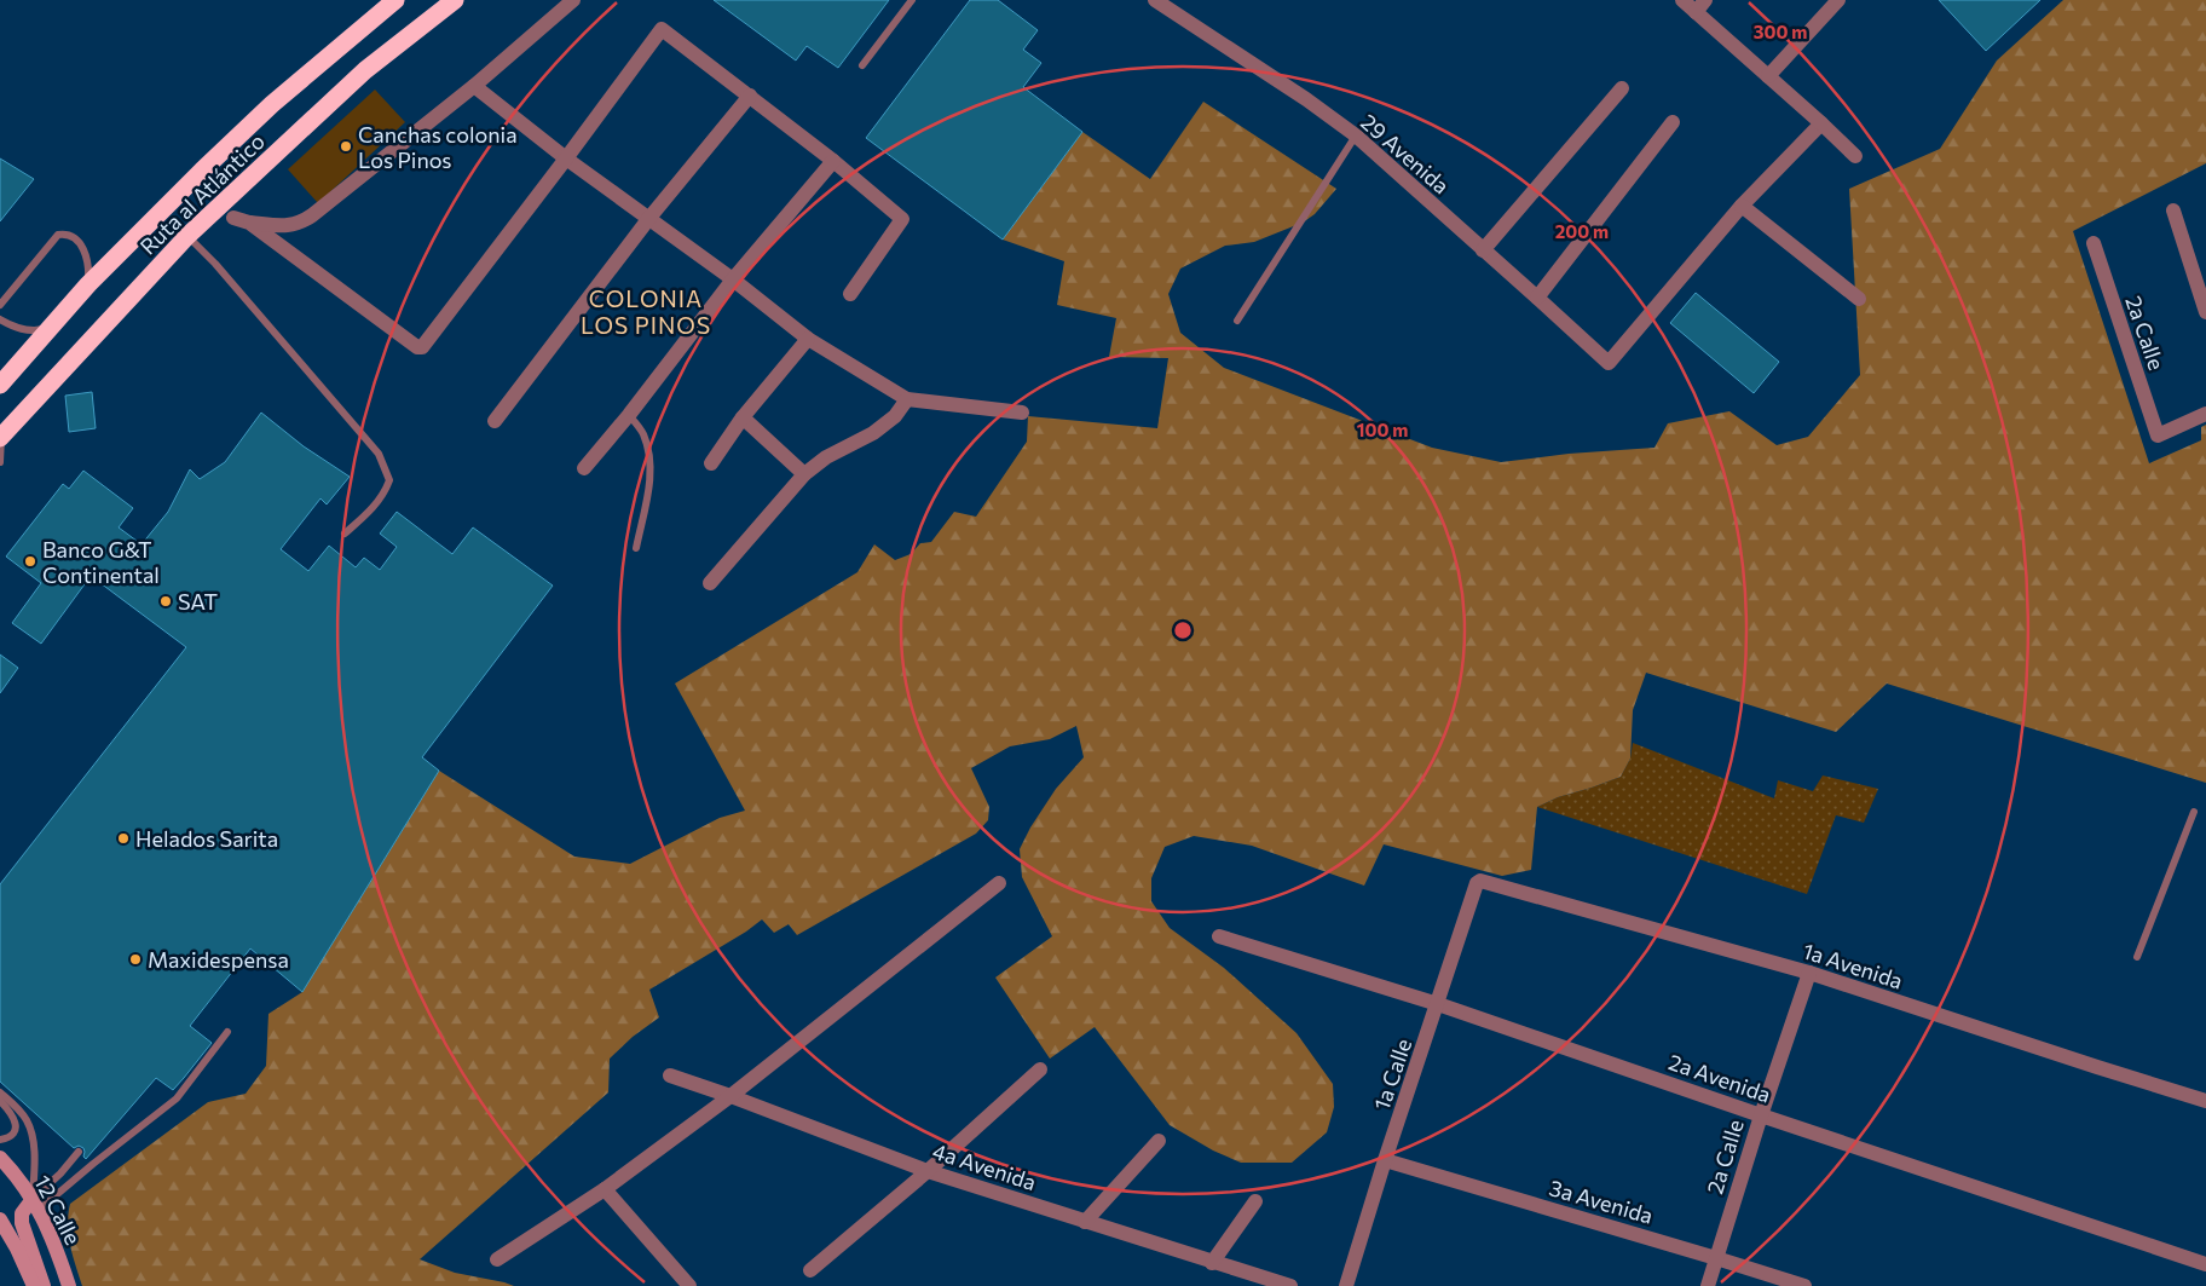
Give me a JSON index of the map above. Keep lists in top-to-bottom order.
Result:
{
  "streets": {
    "highway": ["Ruta al Atlántico"],
    "main road": ["12 Calle"],
    "street": [
      "29 Avenida",
      "2a Calle",
      "1a Avenida",
      "1a Calle",
      "2a Avenida",
      "4a Avenida",
      "3a Avenida"
    ]
  },
  "crossings": [
    ["2a Calle", "1a Avenida"],
    ["2a Calle", "2a Avenida"],
    ["2a Calle", "3a Avenida"],
    ["1a Avenida", "1a Calle"],
    ["1a Calle", "2a Avenida"],
    ["1a Calle", "3a Avenida"]
  ],
  "districts": ["COLONIA LOS PINOS"],
  "places": [
    "Canchas colonia Los Pinos",
    "Banco G&T Continental",
    "SAT",
    "Helados Sarita",
    "Maxidespensa"
  ],
  "rings": ["300 m", "200 m", "100 m"]
}
